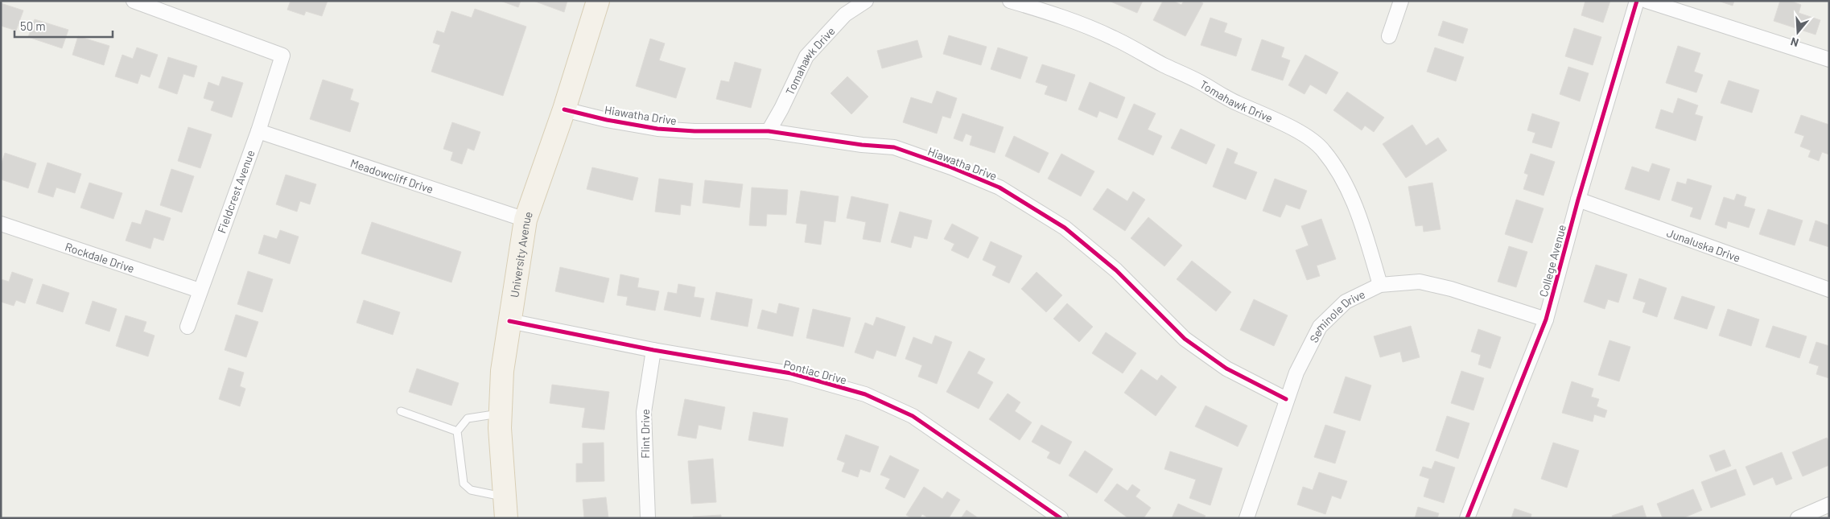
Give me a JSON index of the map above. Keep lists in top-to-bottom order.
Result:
{
  "streets": {
    "main road": ["University Avenue"],
    "street": [
      "Tomahawk Drive",
      "Hiawatha Drive",
      "Meadowcliff Drive",
      "Fieldcrest Avenue",
      "Junaluska Drive",
      "Rockdale Drive",
      "College Avenue",
      "Seminole Drive",
      "Pontiac Drive",
      "Flint Drive"
    ]
  },
  "crossings": [
    ["Tomahawk Drive", "Hiawatha Drive"],
    ["Tomahawk Drive", "Seminole Drive"],
    ["Hiawatha Drive", "University Avenue"],
    ["Hiawatha Drive", "Seminole Drive"],
    ["Meadowcliff Drive", "Fieldcrest Avenue"],
    ["Meadowcliff Drive", "University Avenue"],
    ["Fieldcrest Avenue", "Rockdale Drive"],
    ["Junaluska Drive", "College Avenue"],
    ["University Avenue", "Pontiac Drive"],
    ["College Avenue", "Seminole Drive"],
    ["Pontiac Drive", "Flint Drive"]
  ],
  "scale_bar": "50 m",
  "north": "bottom"
}
